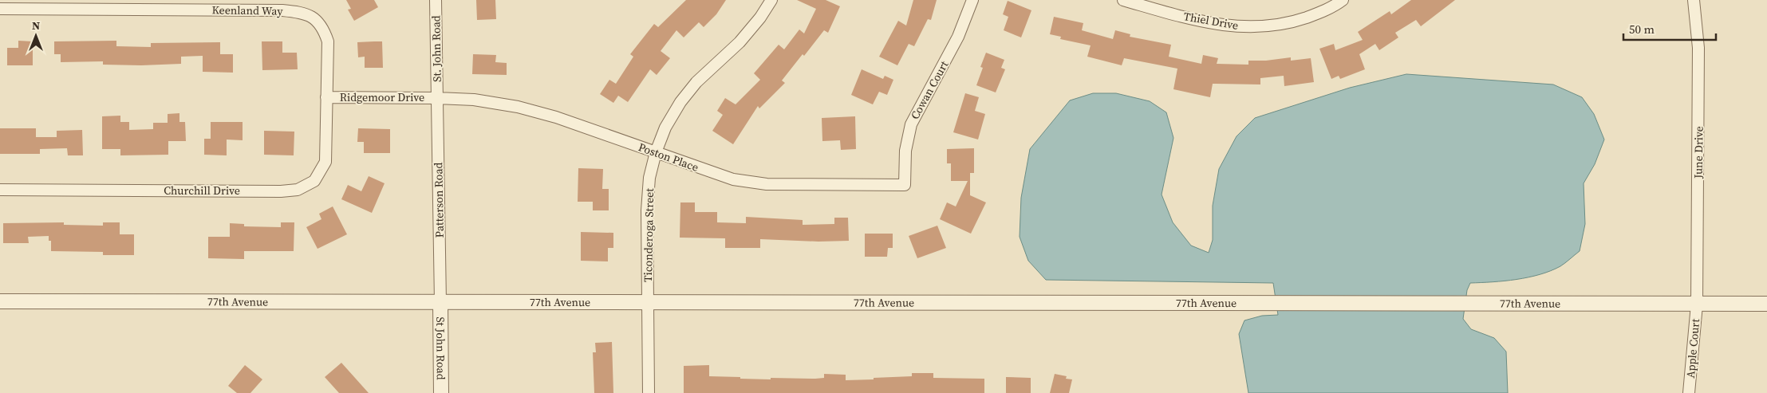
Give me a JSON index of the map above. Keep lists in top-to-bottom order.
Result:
{
  "streets": {
    "street": [
      "Keenland Way",
      "Thiel Drive",
      "St. John Road",
      "Cowan Court",
      "Ridgemoor Drive",
      "June Drive",
      "Poston Place",
      "Churchill Drive",
      "Patterson Road",
      "Ticonderoga Street",
      "77th Avenue",
      "St John Road",
      "Apple Court"
    ]
  },
  "crossings": [
    ["Keenland Way", "Ridgemoor Drive"],
    ["Keenland Way", "Churchill Drive"],
    ["St. John Road", "Ridgemoor Drive"],
    ["St. John Road", "Poston Place"],
    ["St. John Road", "Patterson Road"],
    ["Cowan Court", "Poston Place"],
    ["Ridgemoor Drive", "Poston Place"],
    ["Ridgemoor Drive", "Churchill Drive"],
    ["Ridgemoor Drive", "Patterson Road"],
    ["June Drive", "77th Avenue"],
    ["June Drive", "Apple Court"],
    ["Poston Place", "Patterson Road"],
    ["Poston Place", "Ticonderoga Street"],
    ["Patterson Road", "77th Avenue"],
    ["Patterson Road", "St John Road"],
    ["Ticonderoga Street", "77th Avenue"],
    ["77th Avenue", "St John Road"],
    ["77th Avenue", "Apple Court"]
  ],
  "scale_bar": "50 m",
  "north": "top"
}
